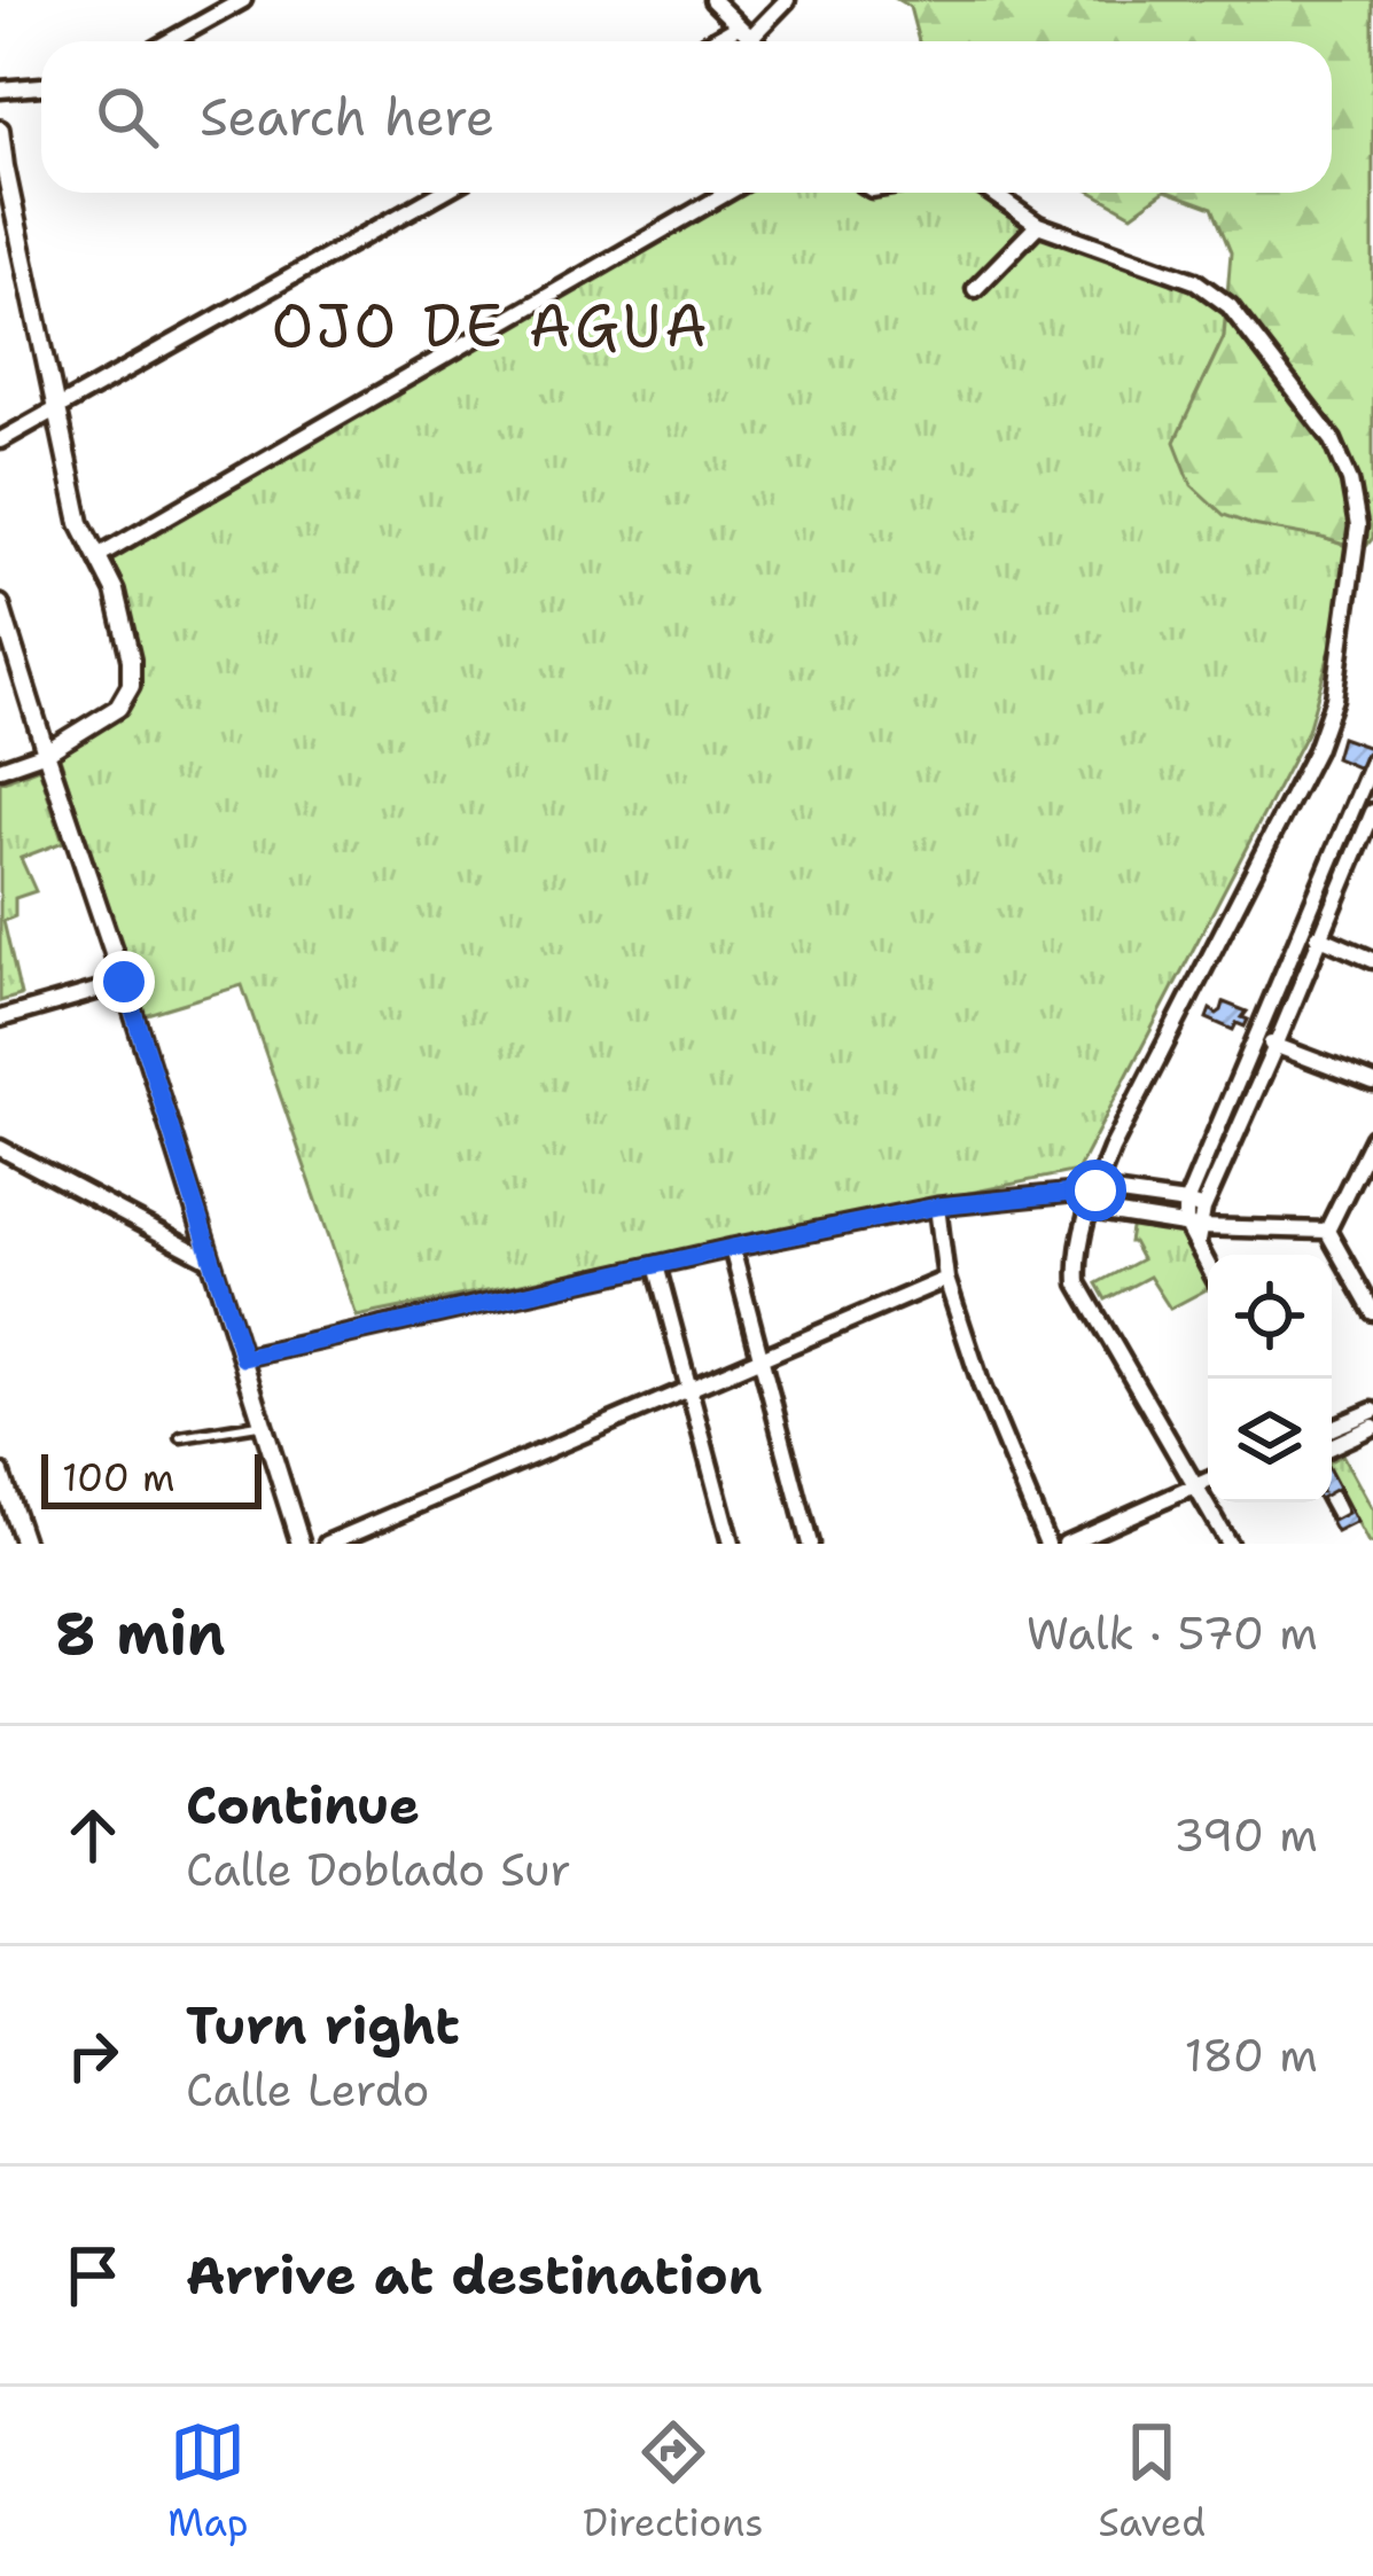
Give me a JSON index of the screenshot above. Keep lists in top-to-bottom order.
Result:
{
  "districts": ["OJO DE AGUA"],
  "scale_bar": "100 m",
  "page": {
    "search": "Search here",
    "scale": "100 m",
    "heading": ["8 min", "Walk · 570 m"],
    "list": [
      ["Continue", "Calle Doblado Sur", "390 m"],
      ["Turn right", "Calle Lerdo", "180 m"],
      "Arrive at destination"
    ],
    "nav": ["Map", "Directions", "Saved"]
  }
}
